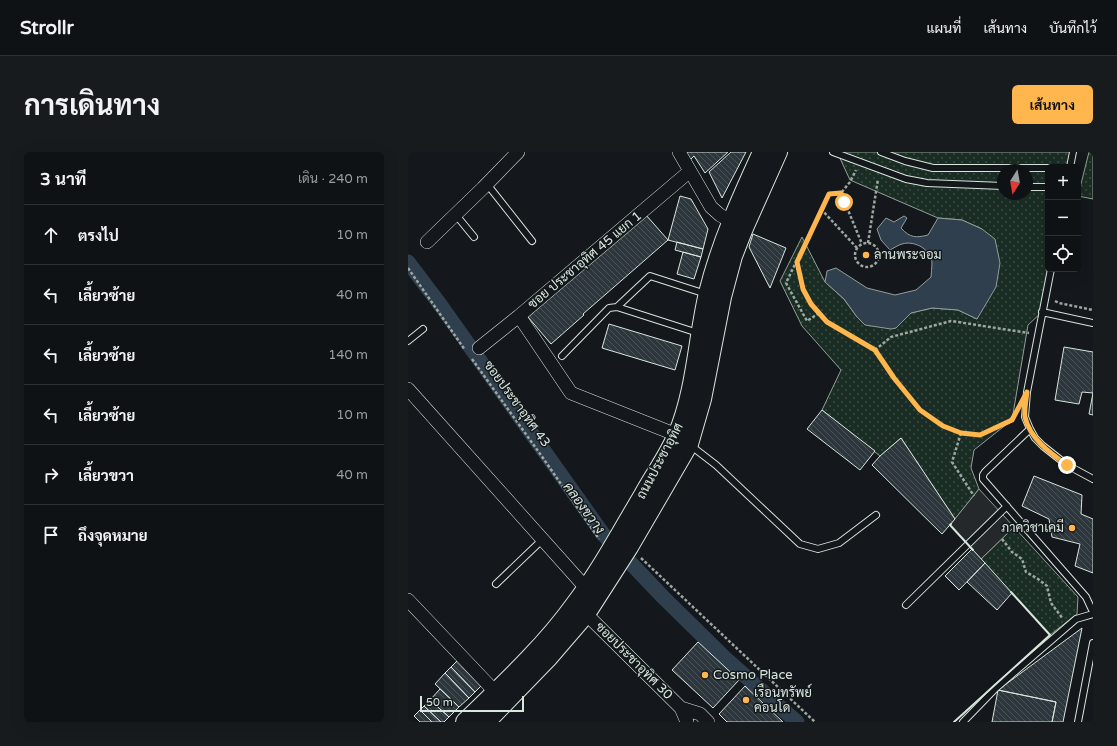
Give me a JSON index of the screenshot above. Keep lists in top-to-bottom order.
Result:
{
  "streets": {
    "main road": ["ถนนประชาอุทิศ"],
    "street": ["ซอย ประชาอุทิศ 45 แยก 1", "ซอยประชาอุทิศ 30"],
    "path": ["ซอยประชาอุทิศ 43"]
  },
  "crossings": [
    ["ซอยประชาอุทิศ 43", "ถนนประชาอุทิศ"],
    ["ถนนประชาอุทิศ", "ซอยประชาอุทิศ 30"]
  ],
  "water": ["คลองขวาง"],
  "places": [
    "ลานพระจอม",
    "ภาควิชาเคมี",
    "Cosmo Place",
    "เรือนทรัพย์ คอนโด"
  ],
  "scale_bar": "50 m",
  "north": "bottom",
  "page": {
    "header": "Strollr",
    "nav": ["แผนที่", "เส้นทาง", "บันทึกไว้"],
    "title": "การเดินทาง",
    "buttons": "เส้นทาง",
    "heading": ["3 นาที", "เดิน · 240 m"],
    "map_buttons": ["+", "−"],
    "list": [
      ["ตรงไป", "10 m"],
      ["เลี้ยวซ้าย", "40 m"],
      ["เลี้ยวซ้าย", "140 m"],
      ["เลี้ยวซ้าย", "10 m"],
      ["เลี้ยวขวา", "40 m"],
      "ถึงจุดหมาย"
    ],
    "scale": "50 m"
  }
}
